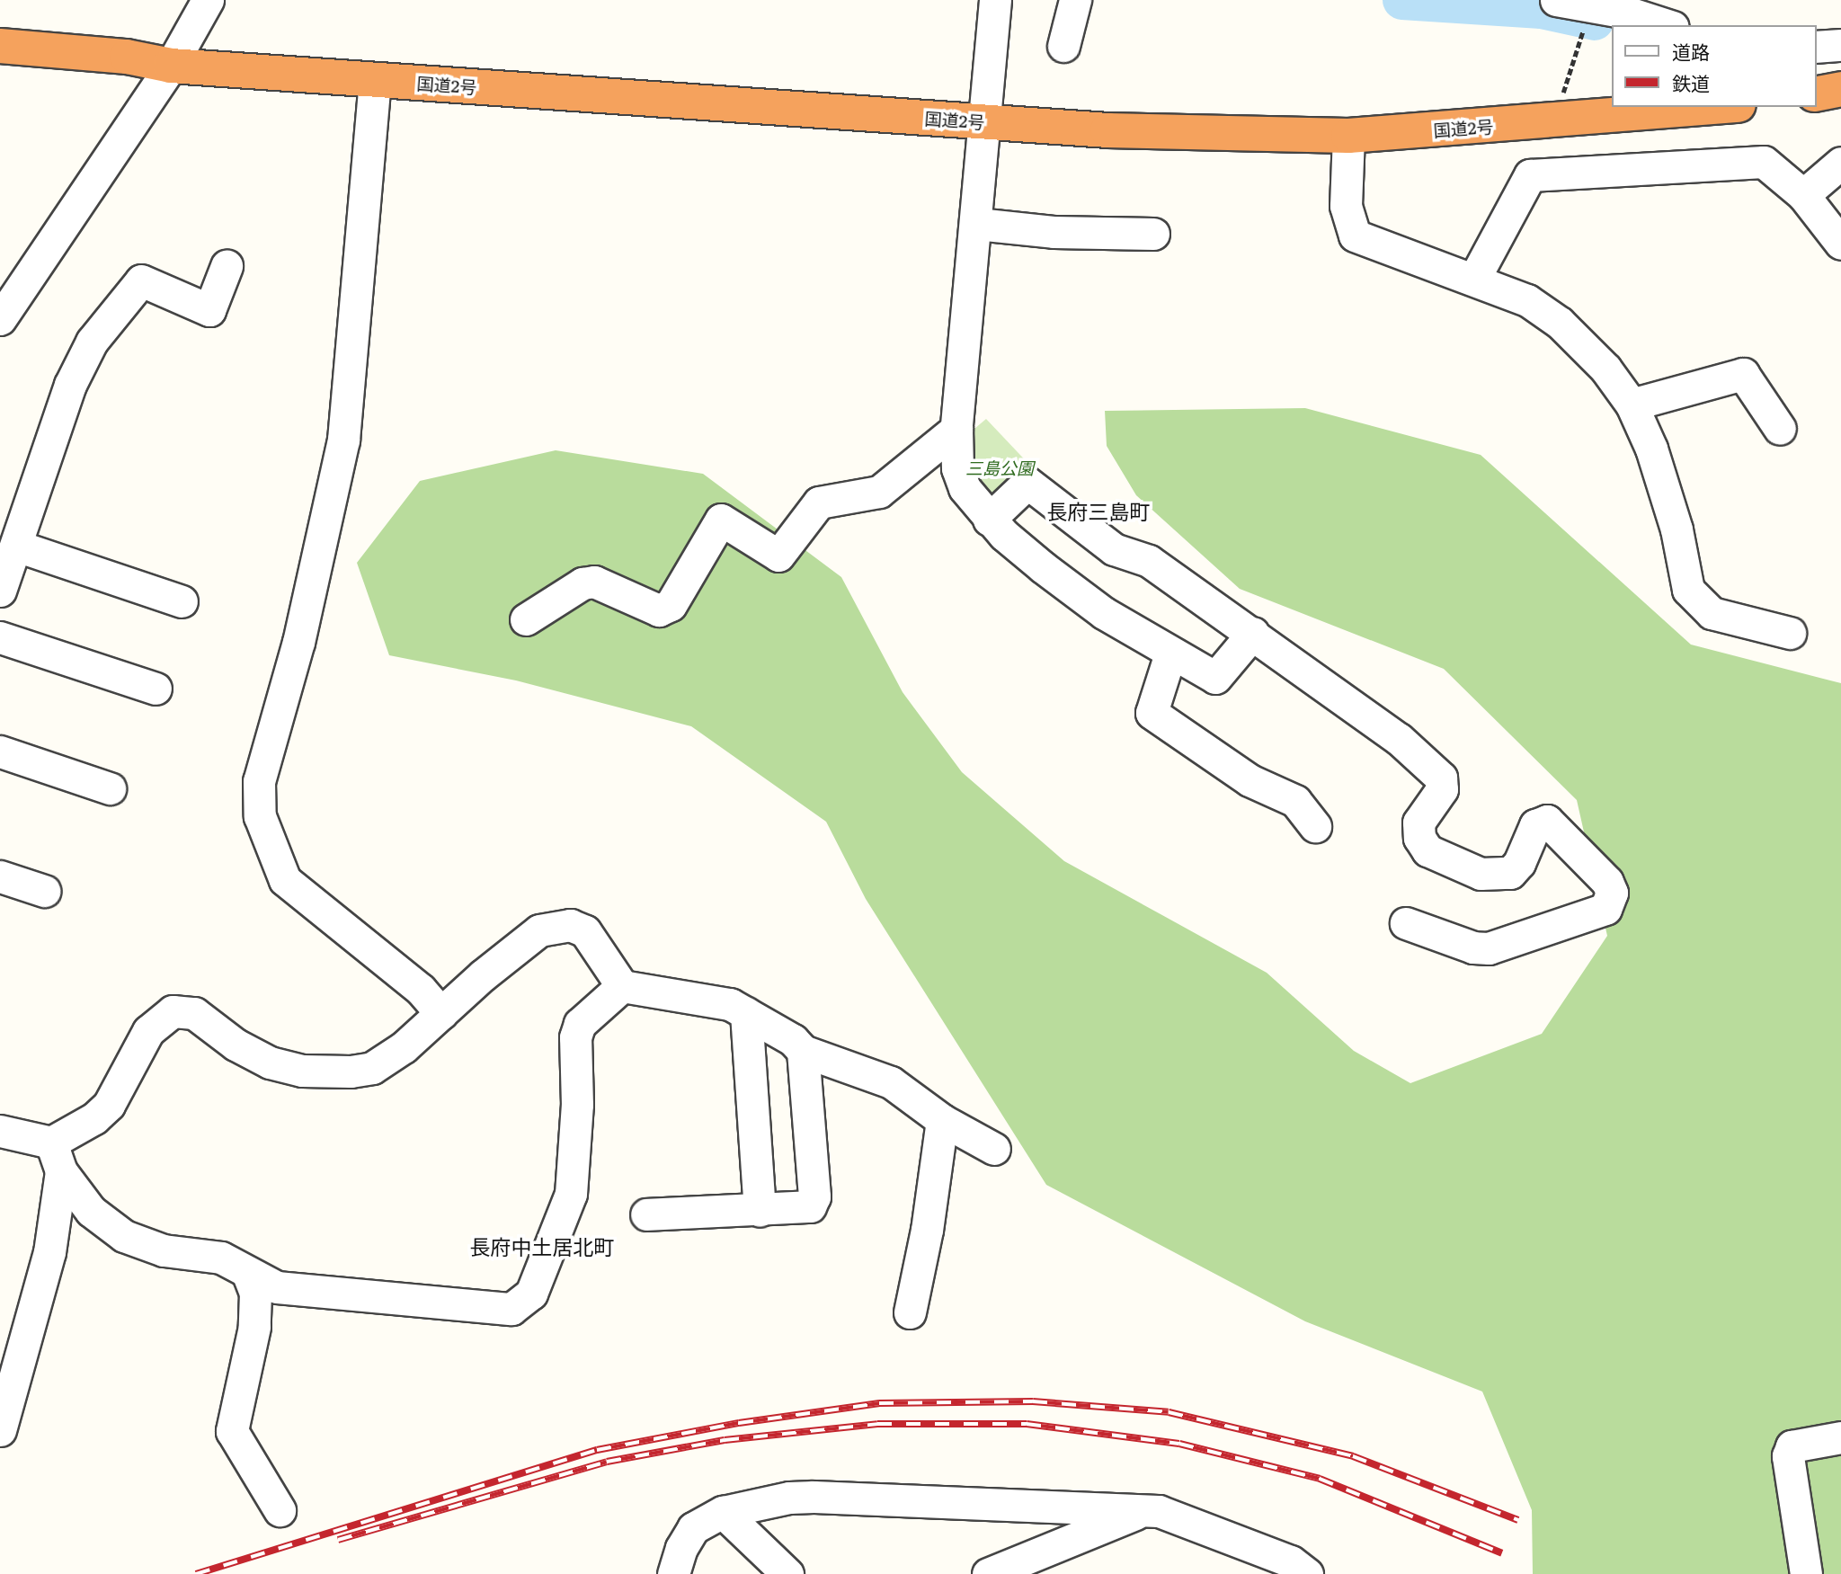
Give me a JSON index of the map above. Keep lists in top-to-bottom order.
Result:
{
  "streets": {
    "highway": ["国道2号"]
  },
  "districts": ["長府三島町", "長府中土居北町"],
  "parks": ["三島公園"],
  "legend": ["道路", "鉄道"]
}
